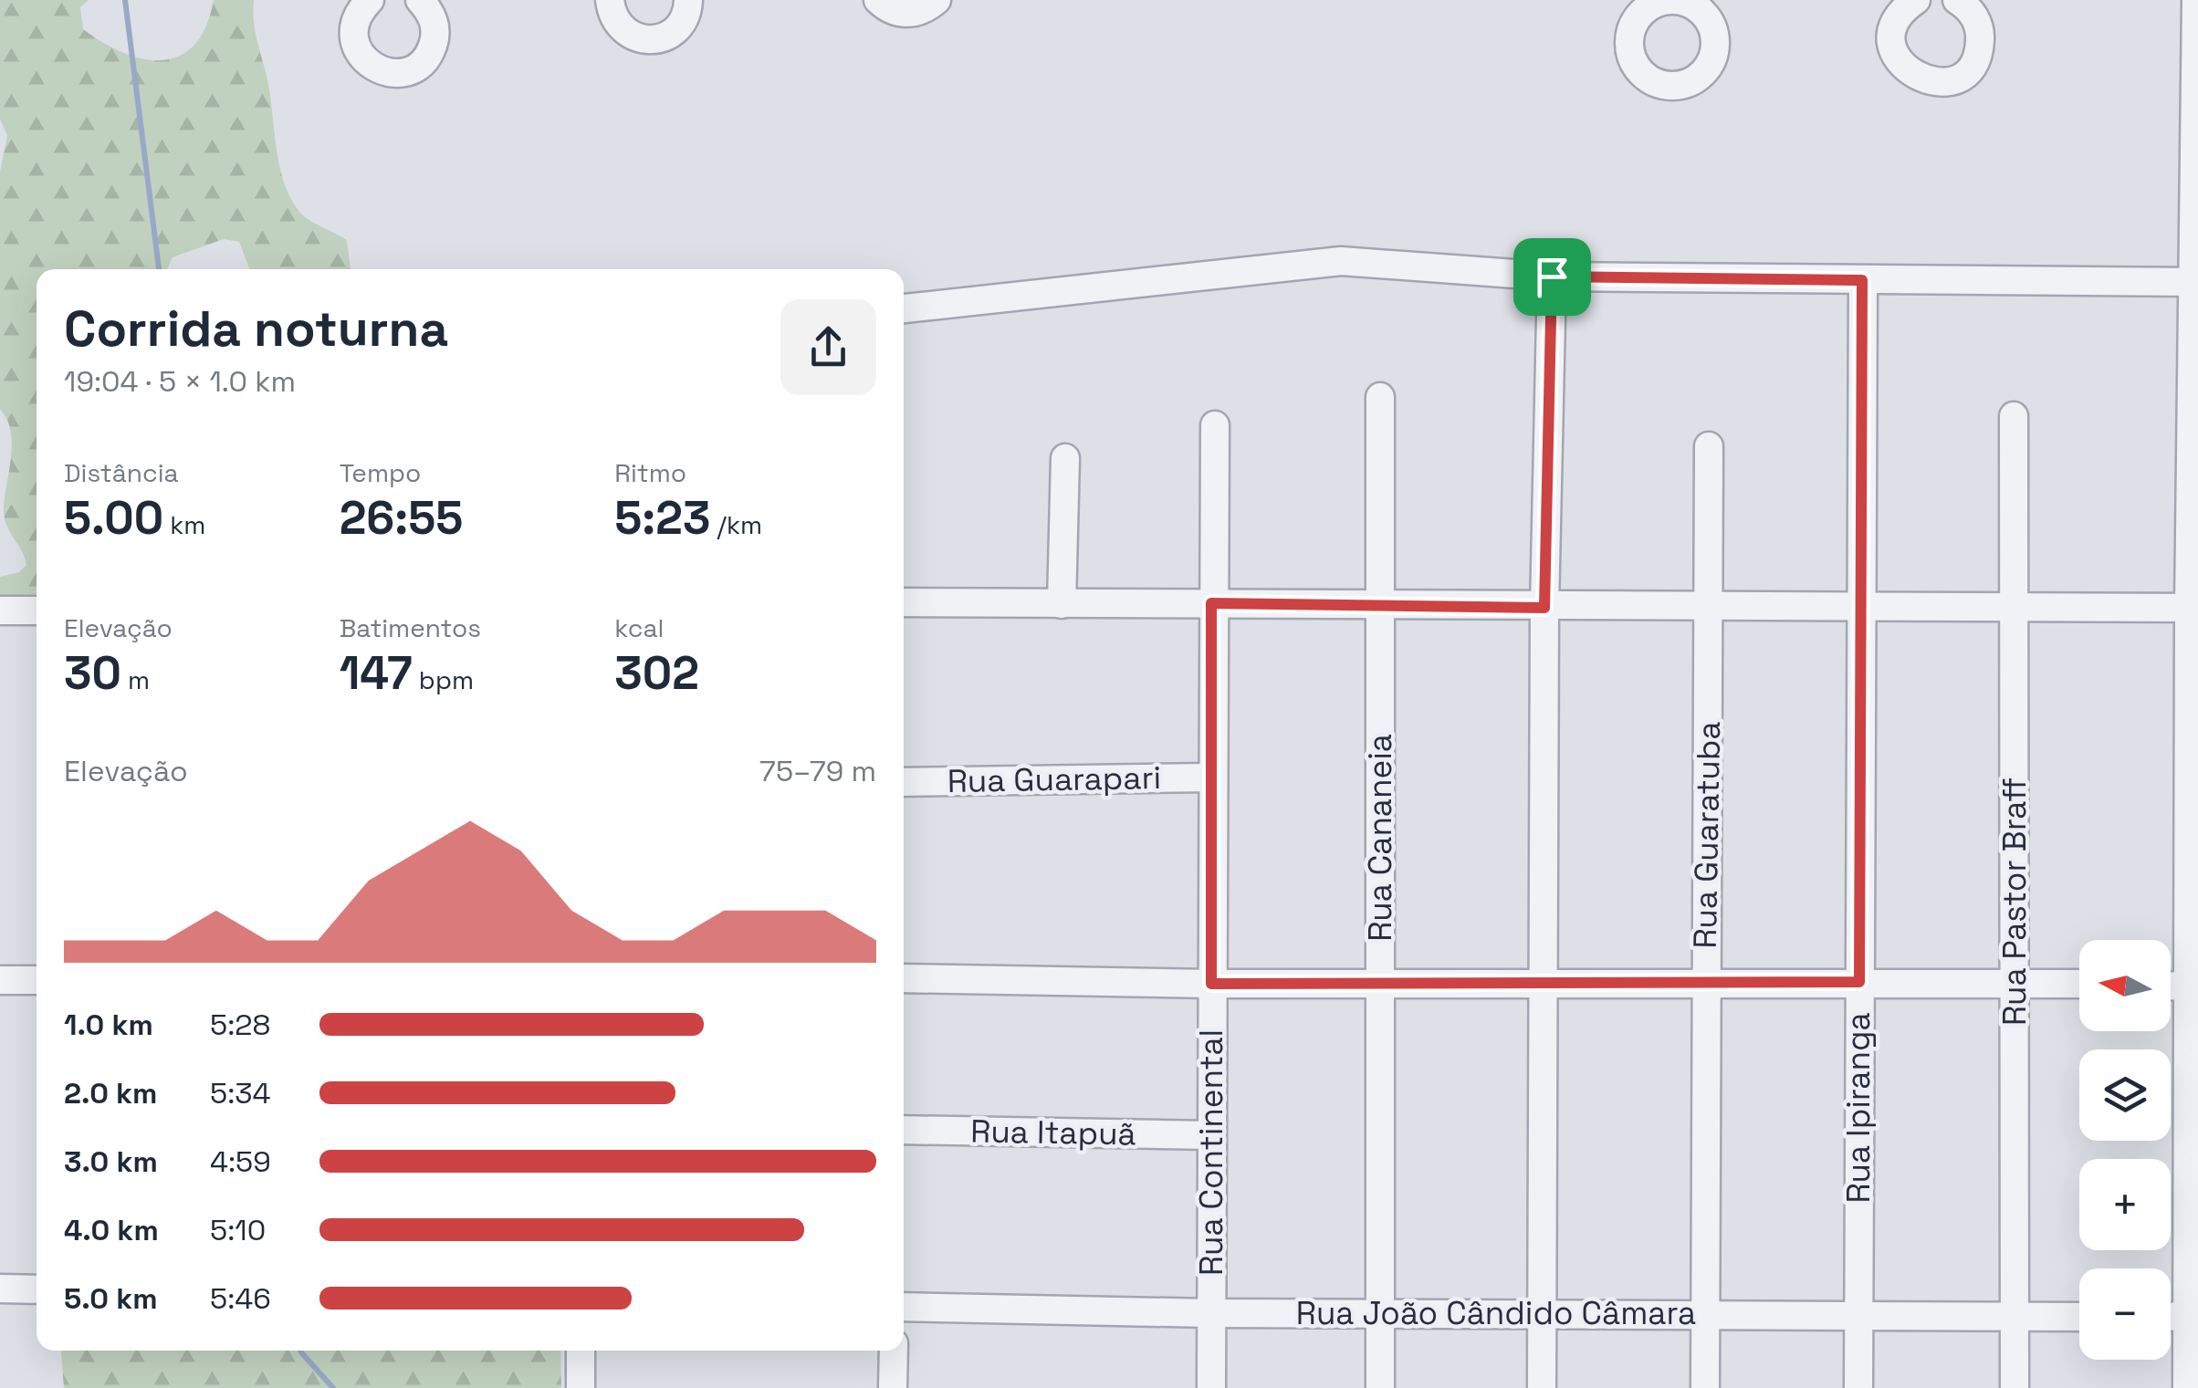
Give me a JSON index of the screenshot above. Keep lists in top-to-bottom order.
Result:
{
  "streets": {
    "street": [
      "Rua Guarapari",
      "Rua Guaratuba",
      "Rua Cananeia",
      "Rua Pastor Braff",
      "Rua Ipiranga",
      "Rua Itapuã",
      "Rua Continental",
      "Rua João Cândido Câmara"
    ]
  },
  "crossings": [
    ["Rua Guarapari", "Rua Continental"],
    ["Rua Guaratuba", "Rua João Cândido Câmara"],
    ["Rua Cananeia", "Rua João Cândido Câmara"],
    ["Rua Pastor Braff", "Rua João Cândido Câmara"],
    ["Rua Ipiranga", "Rua João Cândido Câmara"],
    ["Rua Itapuã", "Rua Continental"],
    ["Rua Continental", "Rua João Cândido Câmara"]
  ],
  "north": "left",
  "page": {
    "heading": ["Corrida noturna", "19:04 · 5 × 1.0 km"],
    "stats": [
      ["Distância", "5.00 km"],
      ["Tempo", "26:55"],
      ["Ritmo", "5:23 /km"],
      ["Elevação", "30 m"],
      ["Batimentos", "147 bpm"],
      ["kcal", "302"]
    ],
    "chart": ["Elevação", "75–79 m"],
    "map_buttons": ["+", "−"],
    "list": [
      {
        "name": "1.0 km",
        "note": "5:28"
      },
      {
        "name": "2.0 km",
        "note": "5:34"
      },
      {
        "name": "3.0 km",
        "note": "4:59"
      },
      {
        "name": "4.0 km",
        "note": "5:10"
      },
      {
        "name": "5.0 km",
        "note": "5:46"
      }
    ]
  }
}
